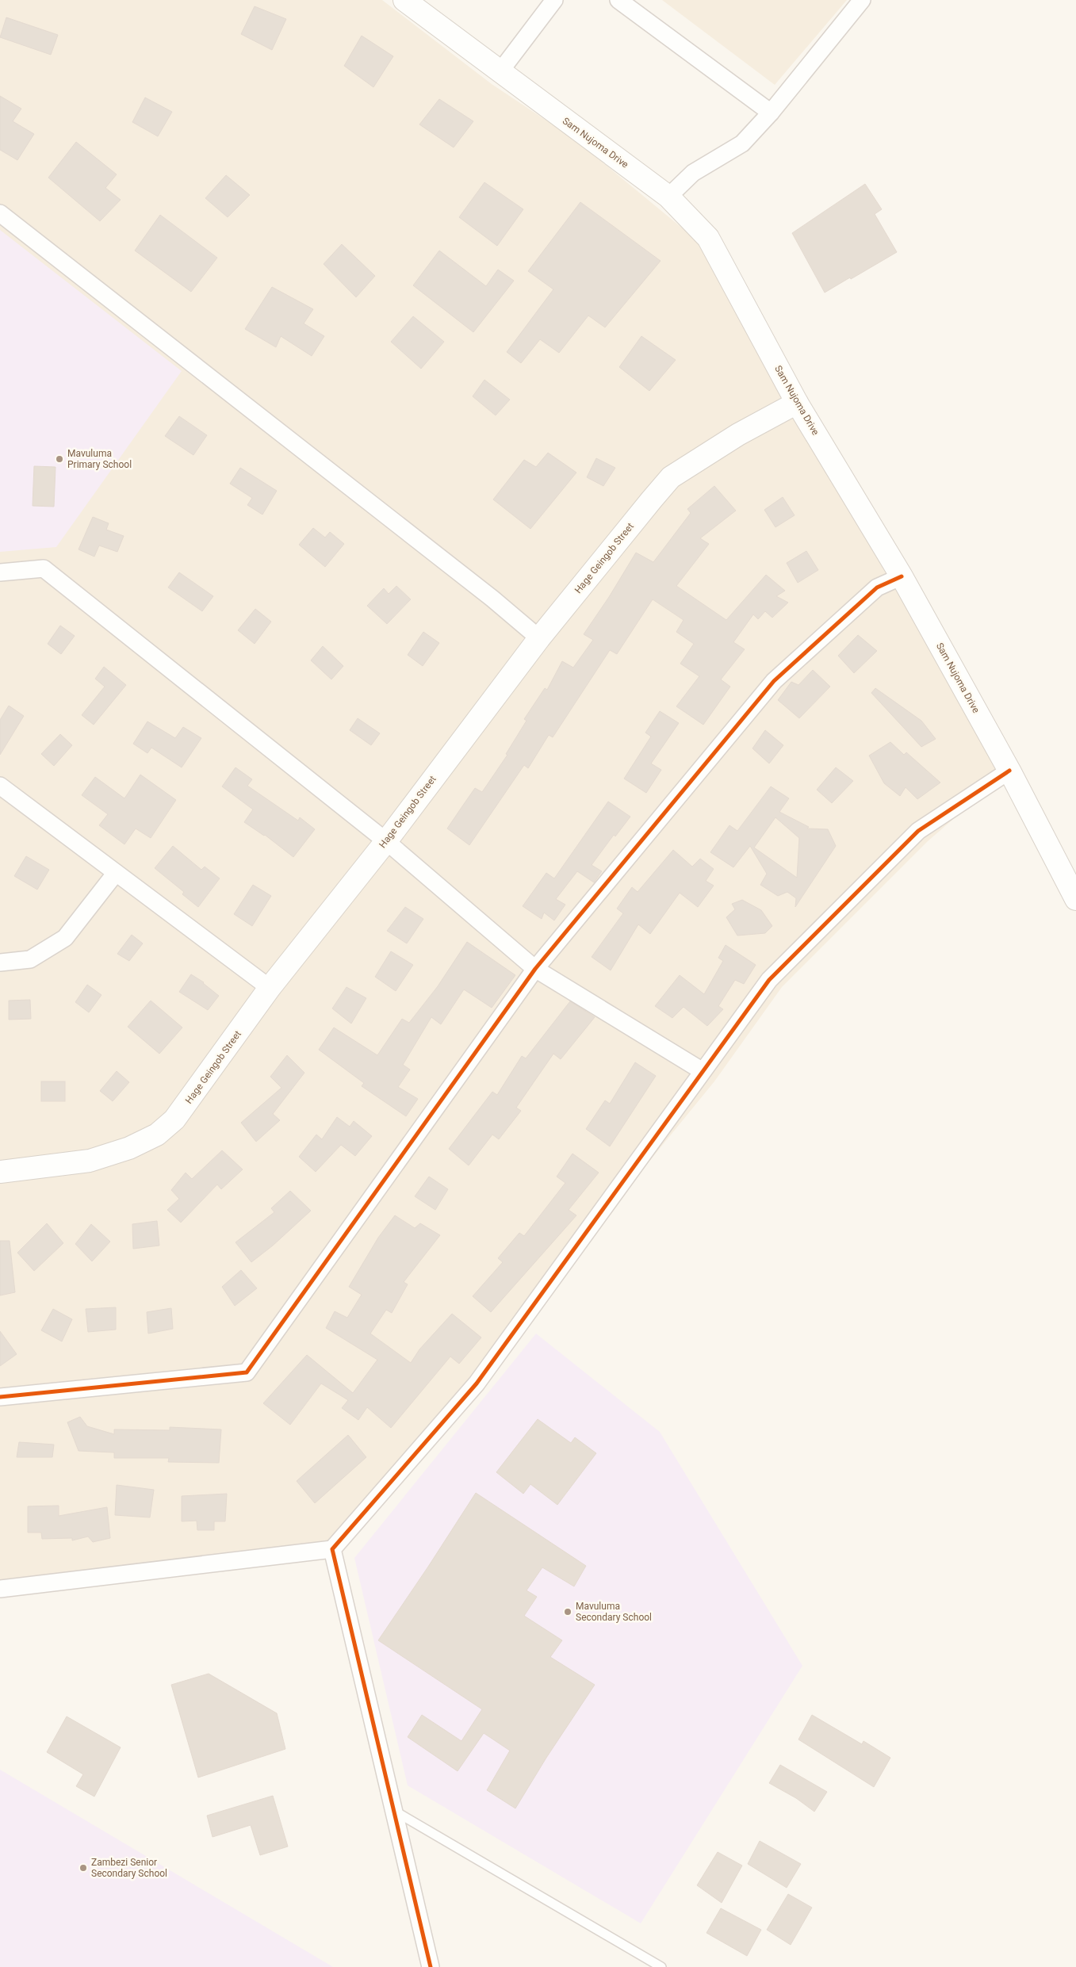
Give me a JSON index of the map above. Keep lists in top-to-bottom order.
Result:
{
  "streets": {
    "street": ["Sam Nujoma Drive", "Hage Geingob Street"]
  },
  "crossings": [
    ["Sam Nujoma Drive", "Hage Geingob Street"]
  ],
  "places": ["Mavuluma Primary School", "Mavuluma Secondary School", "Zambezi Senior Secondary School"]
}
